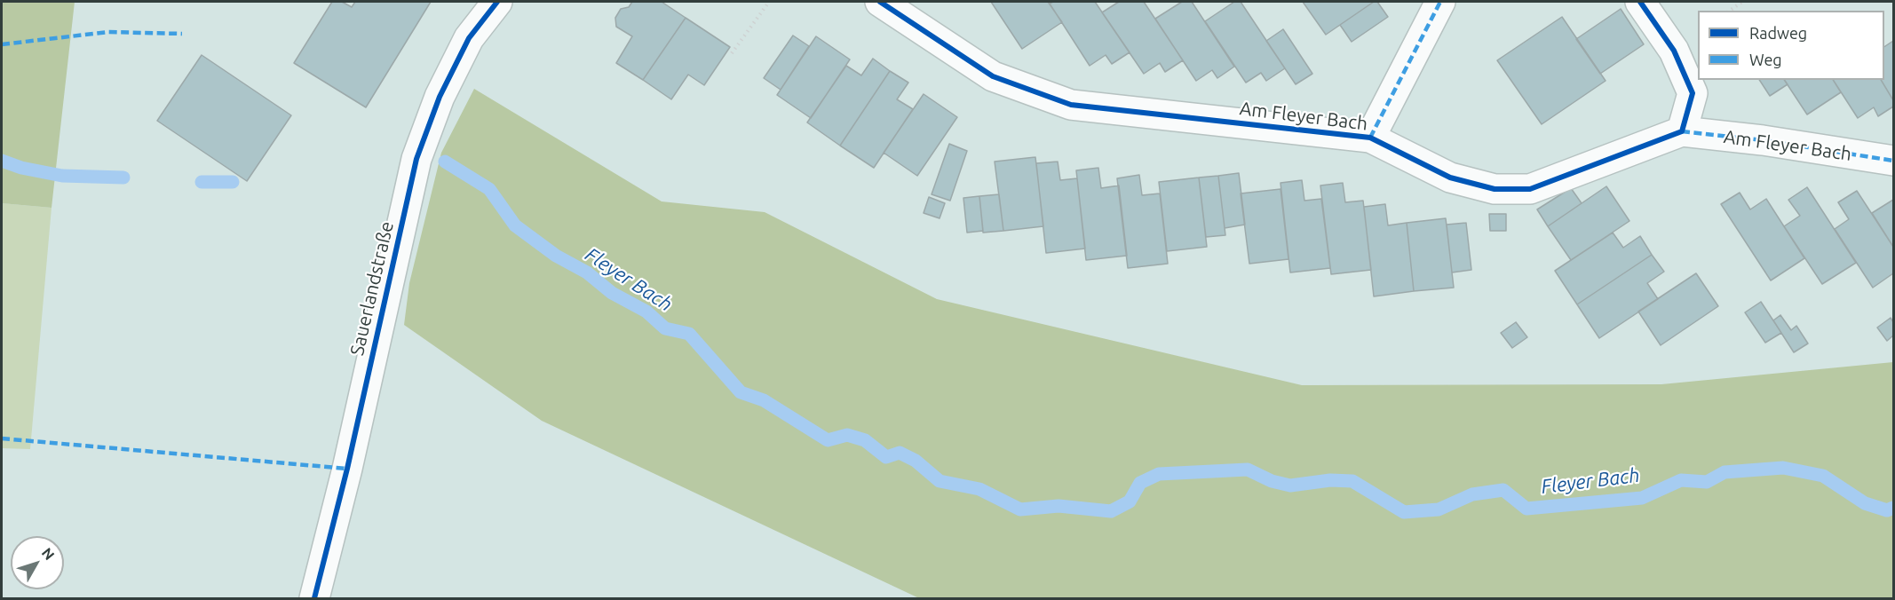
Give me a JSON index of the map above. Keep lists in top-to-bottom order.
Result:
{
  "streets": {
    "street": ["Am Fleyer Bach", "Sauerlandstraße"]
  },
  "water": ["Fleyer Bach"],
  "legend": ["Radweg", "Weg"],
  "north": "top right"
}
